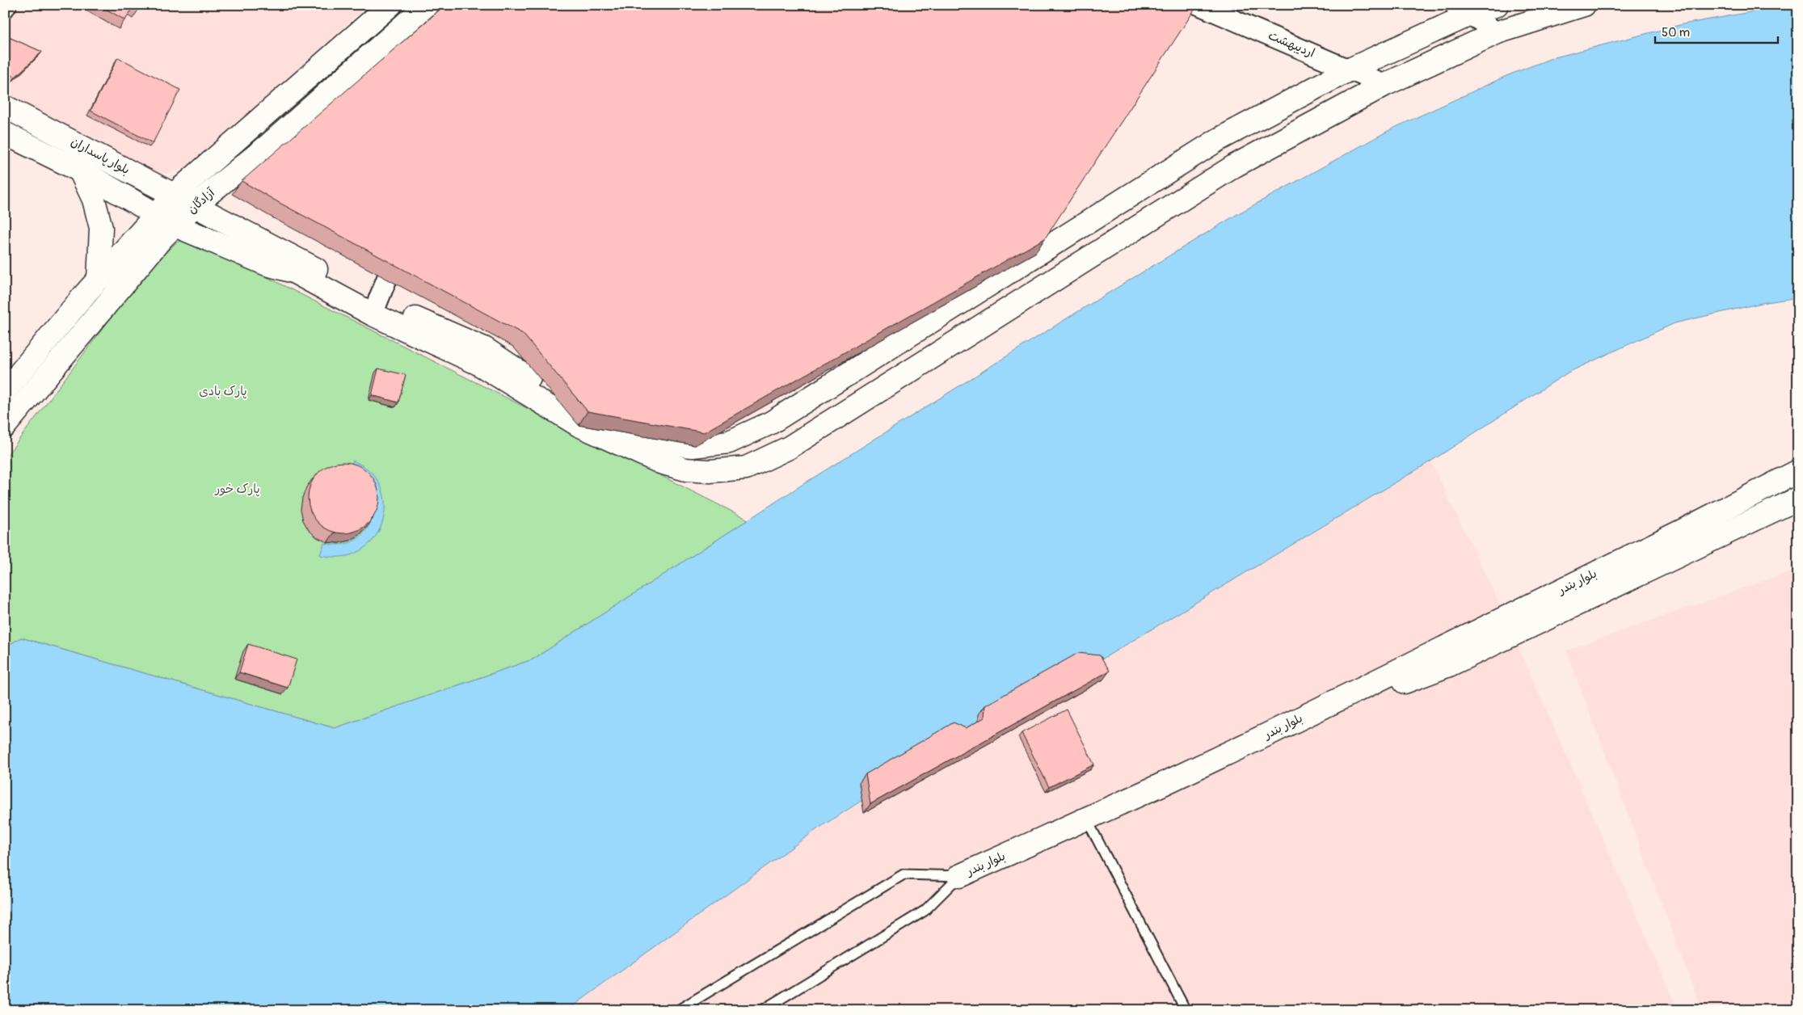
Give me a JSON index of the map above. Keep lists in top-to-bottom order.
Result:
{
  "streets": {
    "main road": ["بلوار پاسداران", "آزادگان", "بلوار بندر"],
    "street": ["اردیبهشت"]
  },
  "crossings": [
    ["بلوار پاسداران", "آزادگان"]
  ],
  "parks": ["پارک بادی", "پارک خور"],
  "scale_bar": "50 m"
}
